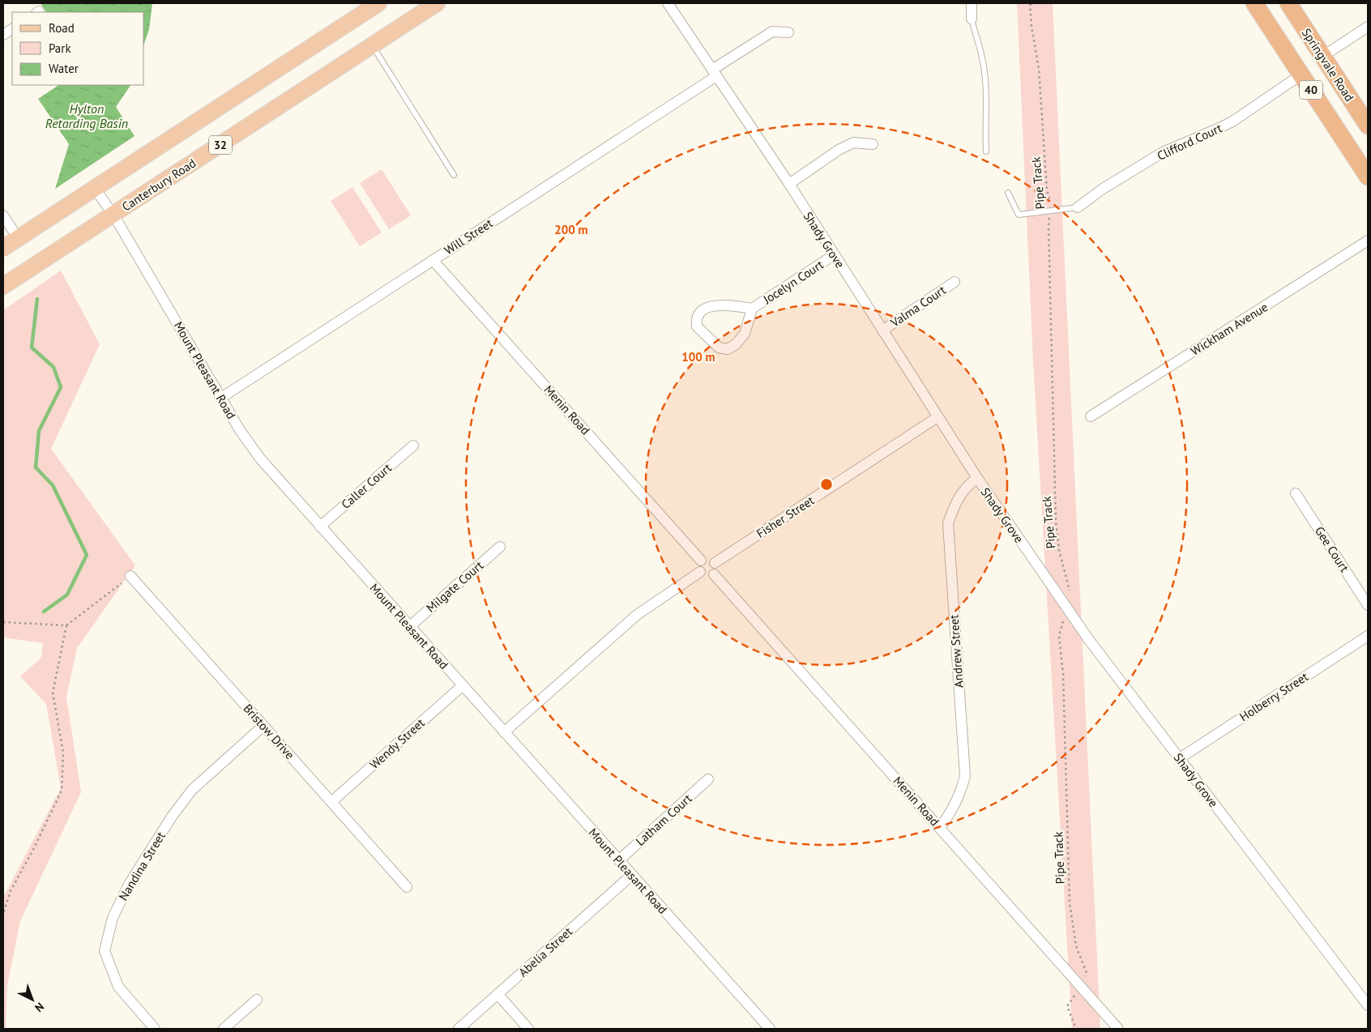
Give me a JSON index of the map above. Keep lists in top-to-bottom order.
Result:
{
  "streets": {
    "highway": ["Springvale Road", "40"],
    "main road": ["32", "Canterbury Road"],
    "street": [
      "Clifford Court",
      "Will Street",
      "Shady Grove",
      "Jocelyn Court",
      "Valma Court",
      "Wickham Avenue",
      "Mount Pleasant Road",
      "Menin Road",
      "Caller Court",
      "Fisher Street",
      "Gee Court",
      "Milgate Court",
      "Andrew Street",
      "Holberry Street",
      "Bristow Drive",
      "Wendy Street",
      "Latham Court",
      "Nandina Street",
      "Abelia Street"
    ],
    "path": ["Pipe Track"]
  },
  "crossings": [
    ["40", "Clifford Court"],
    ["32", "Mount Pleasant Road"],
    ["Pipe Track", "Shady Grove"],
    ["Pipe Track", "Menin Road"],
    ["Canterbury Road", "Mount Pleasant Road"],
    ["Will Street", "Shady Grove"],
    ["Will Street", "Mount Pleasant Road"],
    ["Will Street", "Menin Road"],
    ["Shady Grove", "Jocelyn Court"],
    ["Shady Grove", "Valma Court"],
    ["Shady Grove", "Fisher Street"],
    ["Shady Grove", "Andrew Street"],
    ["Shady Grove", "Holberry Street"],
    ["Mount Pleasant Road", "Caller Court"],
    ["Mount Pleasant Road", "Milgate Court"],
    ["Mount Pleasant Road", "Wendy Street"],
    ["Mount Pleasant Road", "Latham Court"],
    ["Mount Pleasant Road", "Abelia Street"],
    ["Menin Road", "Fisher Street"],
    ["Menin Road", "Andrew Street"],
    ["Bristow Drive", "Wendy Street"],
    ["Bristow Drive", "Nandina Street"]
  ],
  "water": ["Hylton Retarding Basin"],
  "legend": ["Road", "Park", "Water"],
  "north": "bottom right",
  "rings": ["200 m", "100 m"]
}
